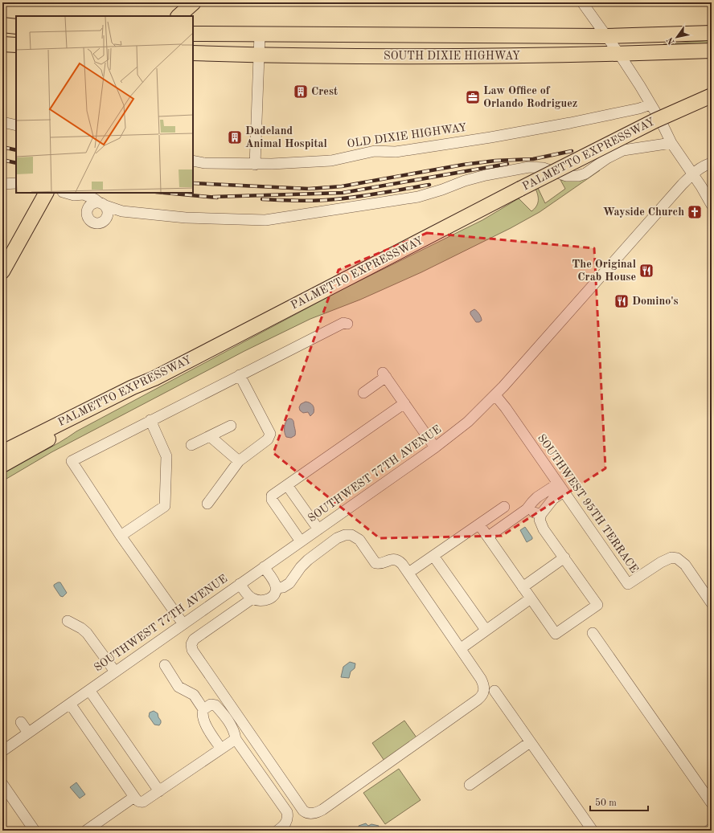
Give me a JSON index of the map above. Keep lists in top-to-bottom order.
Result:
{
  "streets": {
    "highway": ["SOUTH DIXIE HIGHWAY", "PALMETTO EXPRESSWAY"],
    "street": ["OLD DIXIE HIGHWAY", "SOUTHWEST 77TH AVENUE", "SOUTHWEST 95TH TERRACE"]
  },
  "crossings": [
    ["SOUTHWEST 77TH AVENUE", "SOUTHWEST 95TH TERRACE"]
  ],
  "places": {
    "building": ["Crest", "Dadeland Animal Hospital"],
    "office": ["Law Office of Orlando Rodriguez"],
    "church": ["Wayside Church"],
    "restaurant": ["The Original Crab House", "Domino's"]
  },
  "scale_bar": "50 m",
  "north": "bottom left"
}
